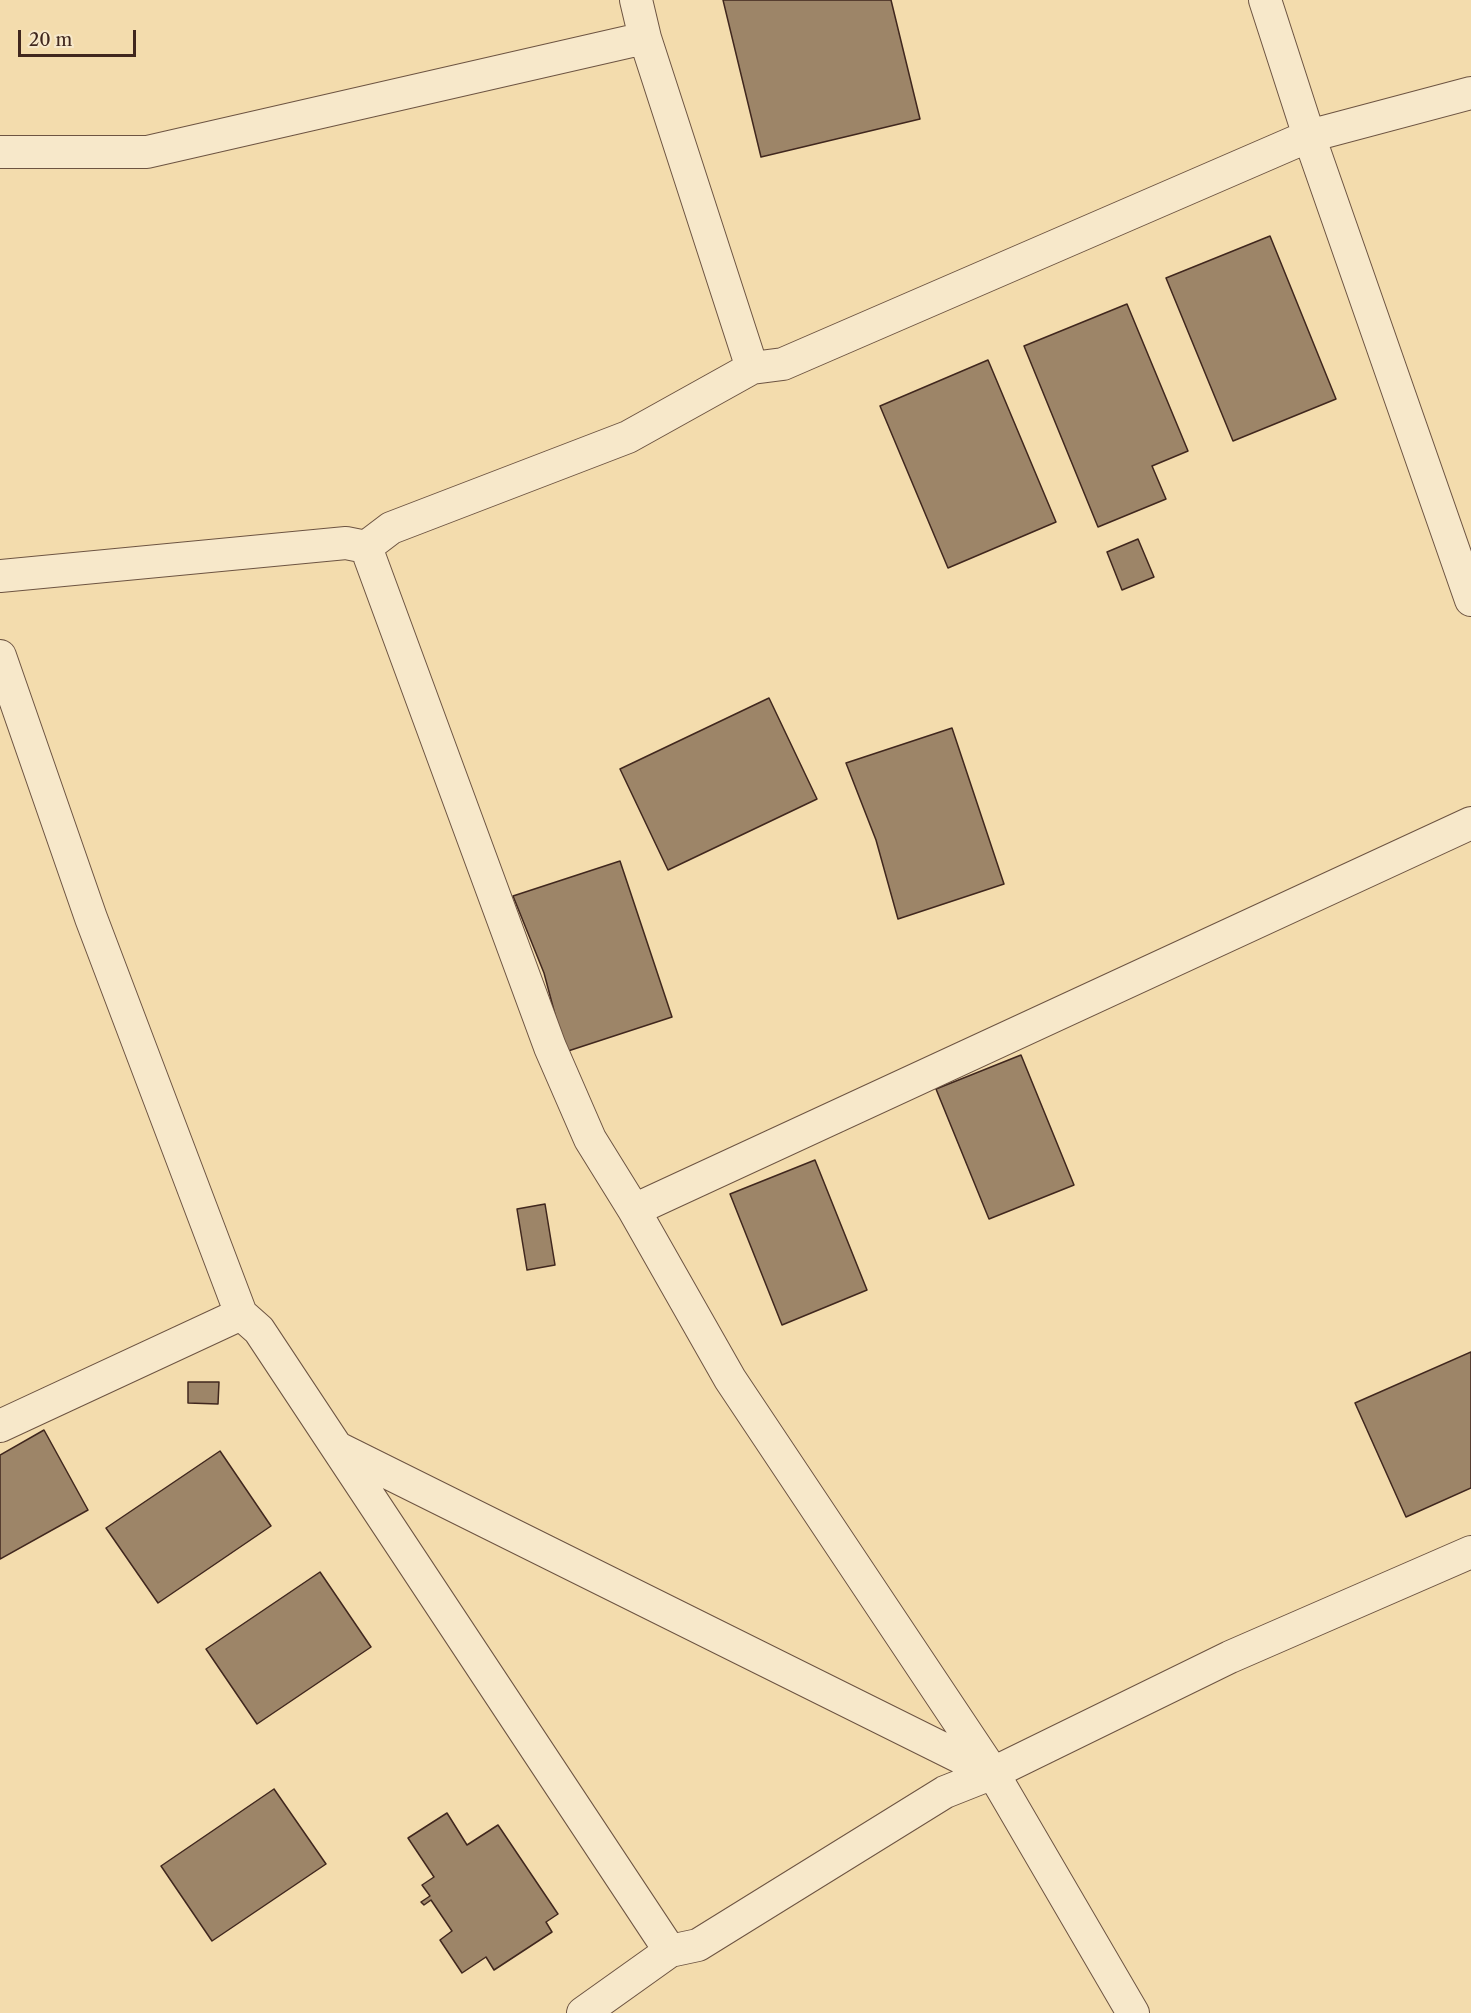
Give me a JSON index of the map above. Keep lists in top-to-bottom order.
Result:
{
  "scale_bar": "20 m"
}
